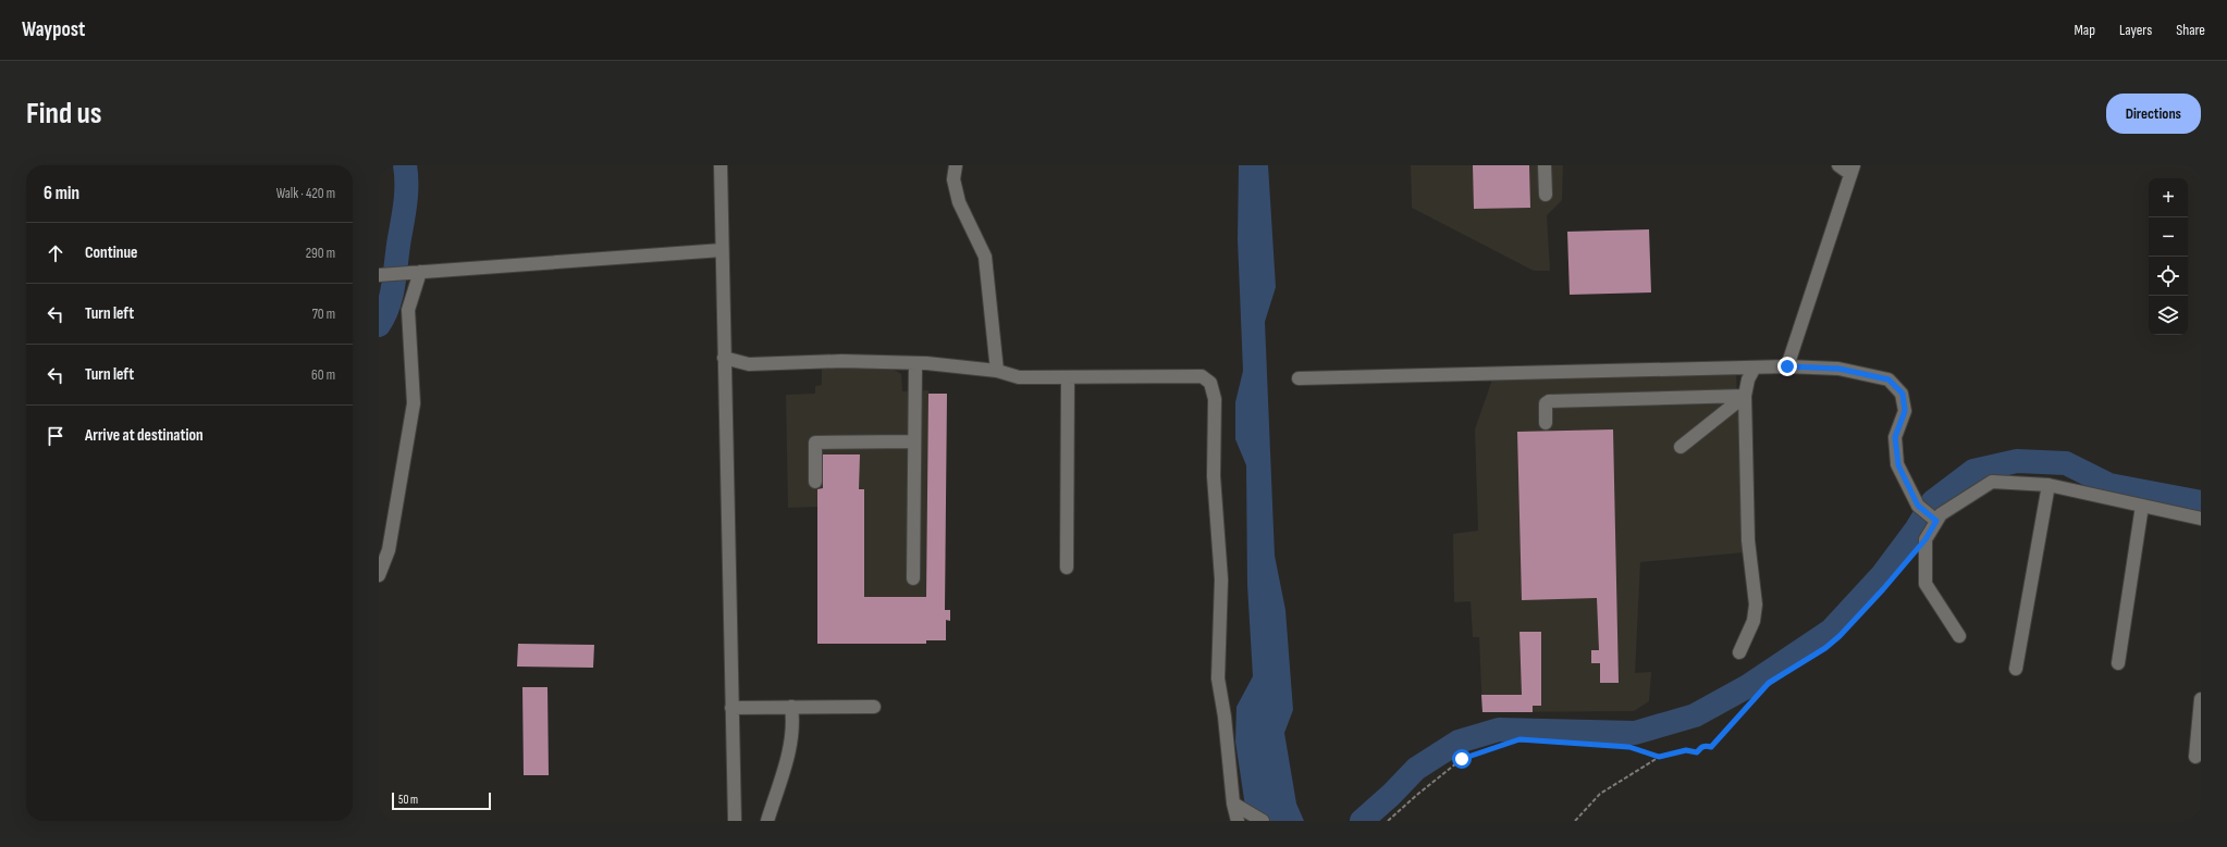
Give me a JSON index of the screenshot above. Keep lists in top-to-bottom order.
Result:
{
  "scale_bar": "50 m",
  "page": {
    "header": "Waypost",
    "nav": ["Map", "Layers", "Share"],
    "buttons": "Directions",
    "title": "Find us",
    "heading": ["6 min", "Walk · 420 m"],
    "map_buttons": ["+", "−"],
    "list": [
      ["Continue", "290 m"],
      ["Turn left", "70 m"],
      ["Turn left", "60 m"],
      "Arrive at destination"
    ],
    "scale": "50 m"
  }
}
